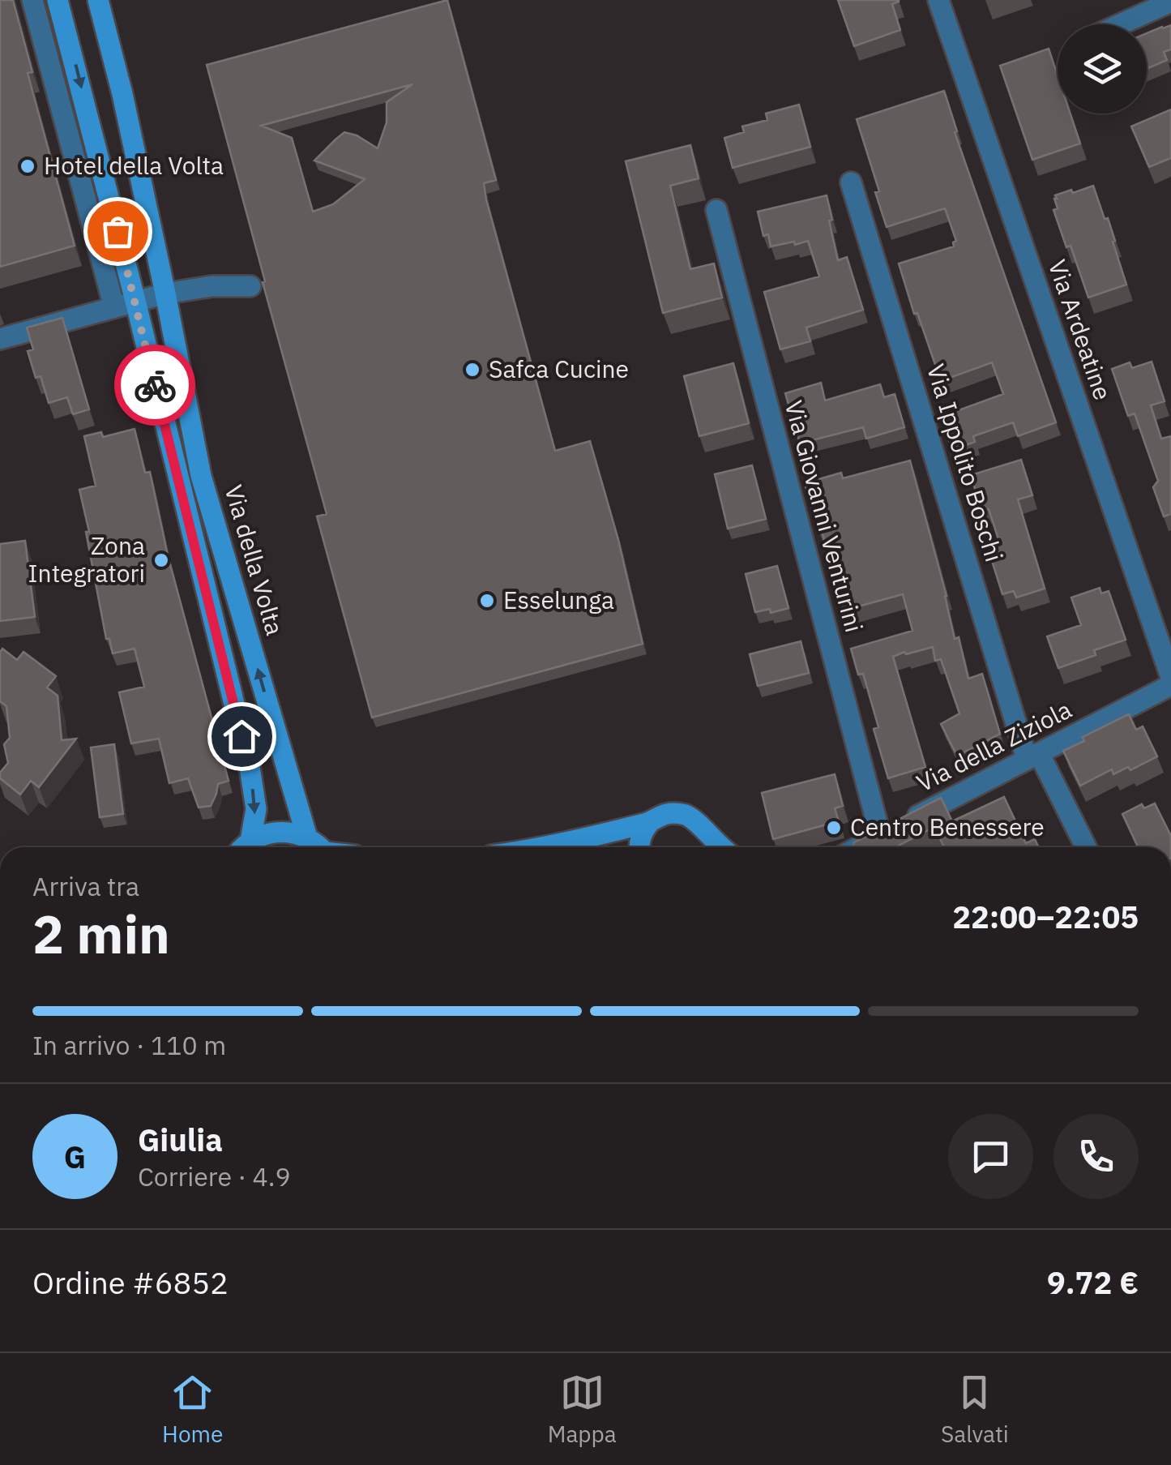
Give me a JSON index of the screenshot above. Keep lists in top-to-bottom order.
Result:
{
  "streets": {
    "main road": ["Via della Volta"],
    "street": [
      "Via Ardeatine",
      "Via Ippolito Boschi",
      "Via Giovanni Venturini",
      "Via della Ziziola"
    ]
  },
  "crossings": [
    ["Via Ippolito Boschi", "Via della Ziziola"],
    ["Via Giovanni Venturini", "Via della Ziziola"]
  ],
  "places": [
    "Hotel della Volta",
    "Safca Cucine",
    "Zona Integratori",
    "Esselunga",
    "Centro Benessere"
  ],
  "page": {
    "heading": ["2 min", "Arriva tra", "22:00–22:05"],
    "panel": [
      "Giulia",
      "Corriere · 4.9",
      "Ordine #6852",
      "9.72 €"
    ],
    "bar": "In arrivo · 110 m",
    "round": "G",
    "tabs": ["Home", "Mappa", "Salvati"]
  }
}
